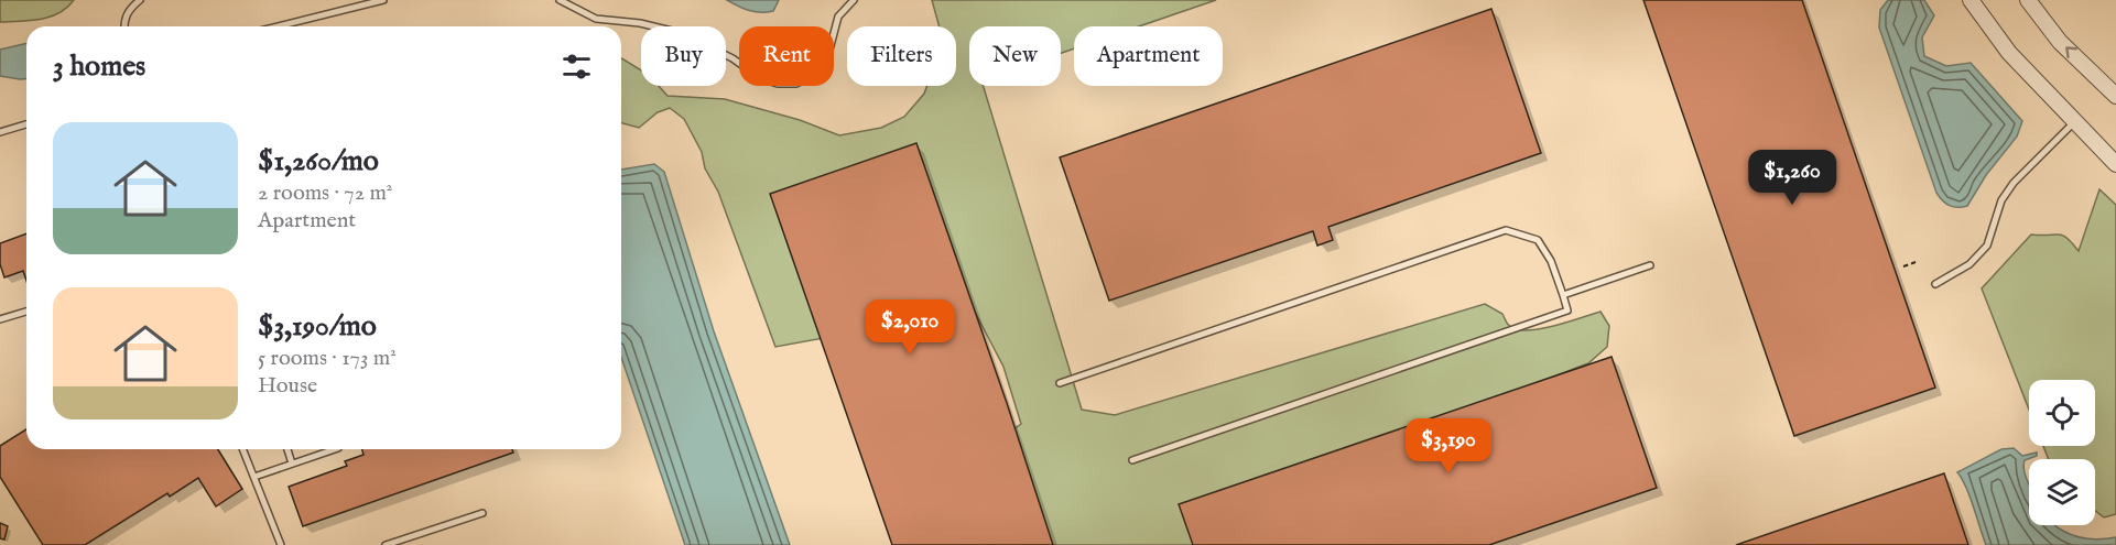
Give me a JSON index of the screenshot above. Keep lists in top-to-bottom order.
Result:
{
  "page": {
    "chip": [
      "Buy",
      "Rent",
      "Filters",
      "New",
      "Apartment"
    ],
    "heading": "3 homes",
    "list": [
      {
        "name": "$1,260/mo",
        "note": "2 rooms · 72 m² · Apartment"
      },
      {
        "name": "$3,190/mo",
        "note": "5 rooms · 173 m² · House"
      }
    ],
    "price": ["$1,260", "$2,010", "$3,190"]
  }
}
